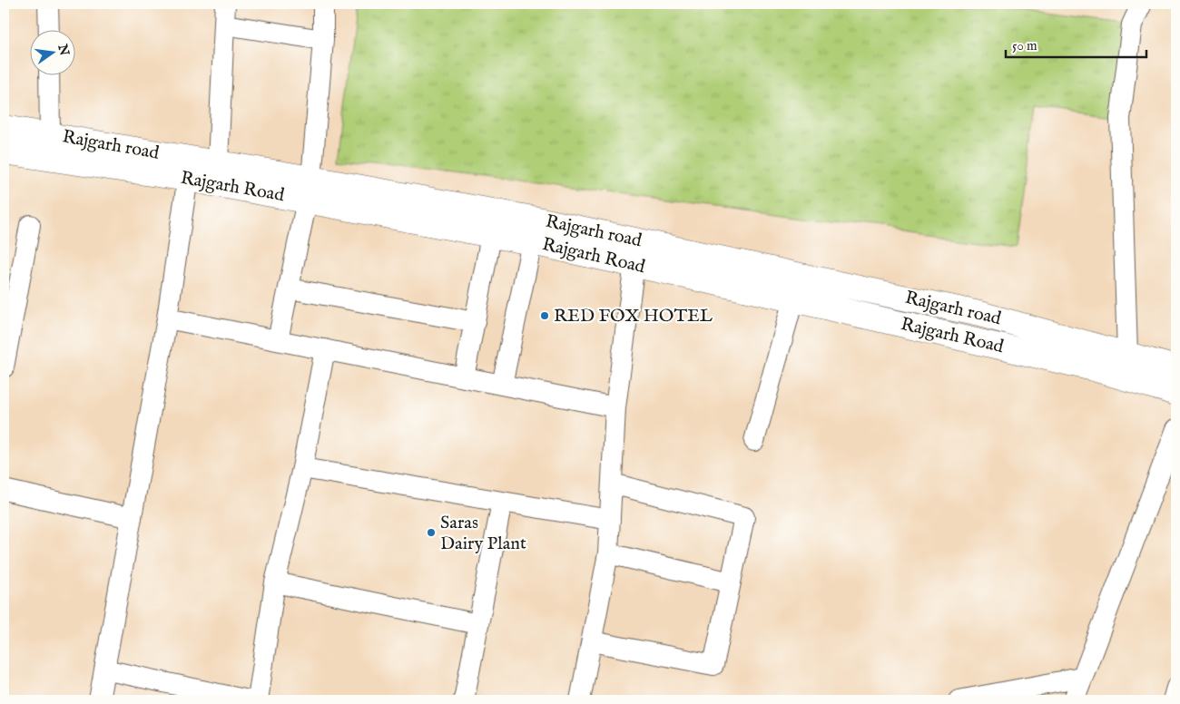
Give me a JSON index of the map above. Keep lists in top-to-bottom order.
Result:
{
  "streets": {
    "main road": ["Rajgarh road", "Rajgarh Road"]
  },
  "crossings": [
    ["Rajgarh road", "Rajgarh Road"]
  ],
  "places": ["RED FOX HOTEL", "Saras Dairy Plant"],
  "scale_bar": "50 m",
  "north": "right"
}
